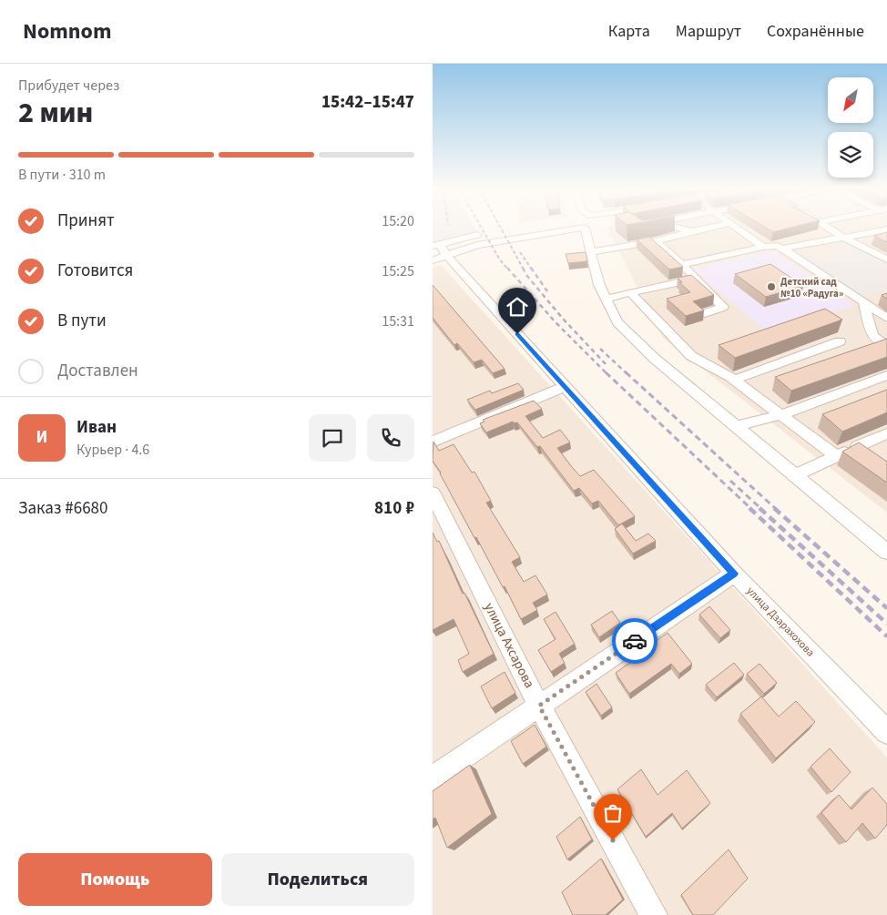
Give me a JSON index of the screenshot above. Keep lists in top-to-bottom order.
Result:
{
  "streets": {
    "street": ["улица Дзарахохова", "улица Ахсарова"]
  },
  "places": ["Детский сад №10 «Радуга»"],
  "north": "bottom left",
  "page": {
    "header": "Nomnom",
    "nav": ["Карта", "Маршрут", "Сохранённые"],
    "heading": ["2 мин", "Прибудет через", "15:42–15:47"],
    "panel": [
      "Иван",
      "Курьер · 4.6",
      "Заказ #6680",
      "810 ₽"
    ],
    "bar": "В пути · 310 m",
    "list": [
      ["Принят", "15:20"],
      ["Готовится", "15:25"],
      ["В пути", "15:31"],
      "Доставлен"
    ],
    "round": "И",
    "buttons": ["Помощь", "Поделиться"]
  }
}
